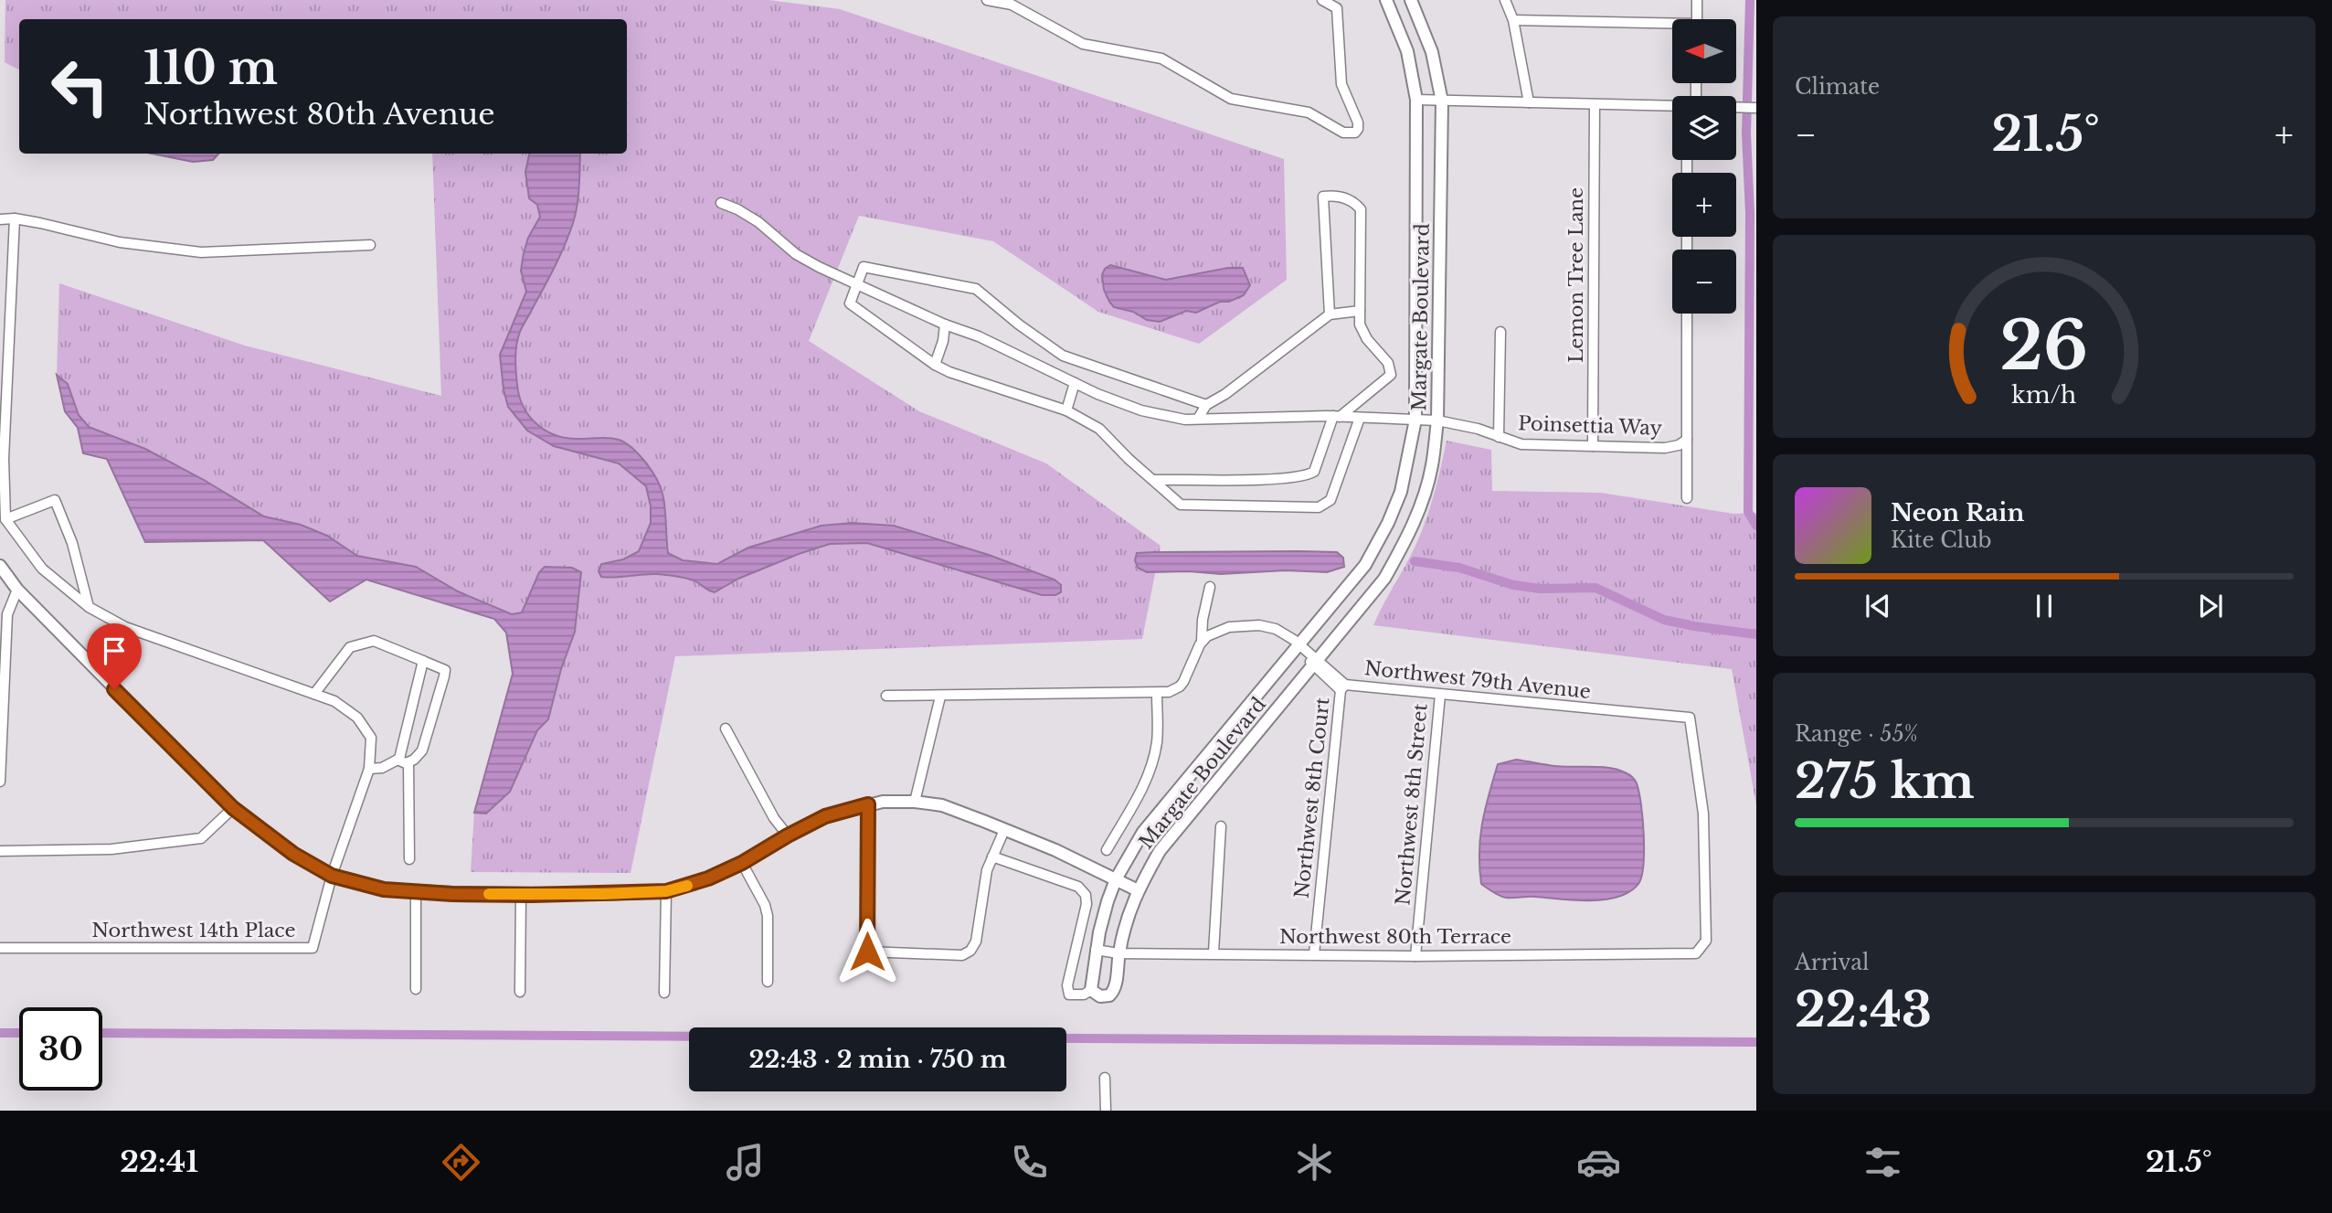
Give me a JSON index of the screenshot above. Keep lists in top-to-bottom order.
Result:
{
  "streets": {
    "street": [
      "Lemon Tree Lane",
      "Margate Boulevard",
      "Poinsettia Way",
      "Northwest 79th Avenue",
      "Northwest 8th Court",
      "Northwest 8th Street",
      "Northwest 14th Place",
      "Northwest 80th Terrace"
    ]
  },
  "crossings": [
    ["Lemon Tree Lane", "Poinsettia Way"],
    ["Margate Boulevard", "Poinsettia Way"],
    ["Margate Boulevard", "Northwest 79th Avenue"],
    ["Margate Boulevard", "Northwest 80th Terrace"],
    ["Northwest 79th Avenue", "Northwest 8th Court"],
    ["Northwest 79th Avenue", "Northwest 8th Street"],
    ["Northwest 79th Avenue", "Northwest 80th Terrace"],
    ["Northwest 8th Court", "Northwest 80th Terrace"],
    ["Northwest 8th Street", "Northwest 80th Terrace"]
  ],
  "north": "left",
  "page": {
    "tile": [
      "Climate",
      ["Range · 55%", "275 km"],
      ["Arrival", "22:43"]
    ],
    "map_buttons": ["+", "−"],
    "turn": ["110 m", "Northwest 80th Avenue"],
    "heat": ["−", "21.5°", "+"],
    "song": ["Neon Rain", "Kite Club"],
    "limit": "30",
    "trip": "22:43 · 2 min · 750 m",
    "tabs": ["22:41", "21.5°"],
    "gauge": ["26", "km/h"]
  }
}
